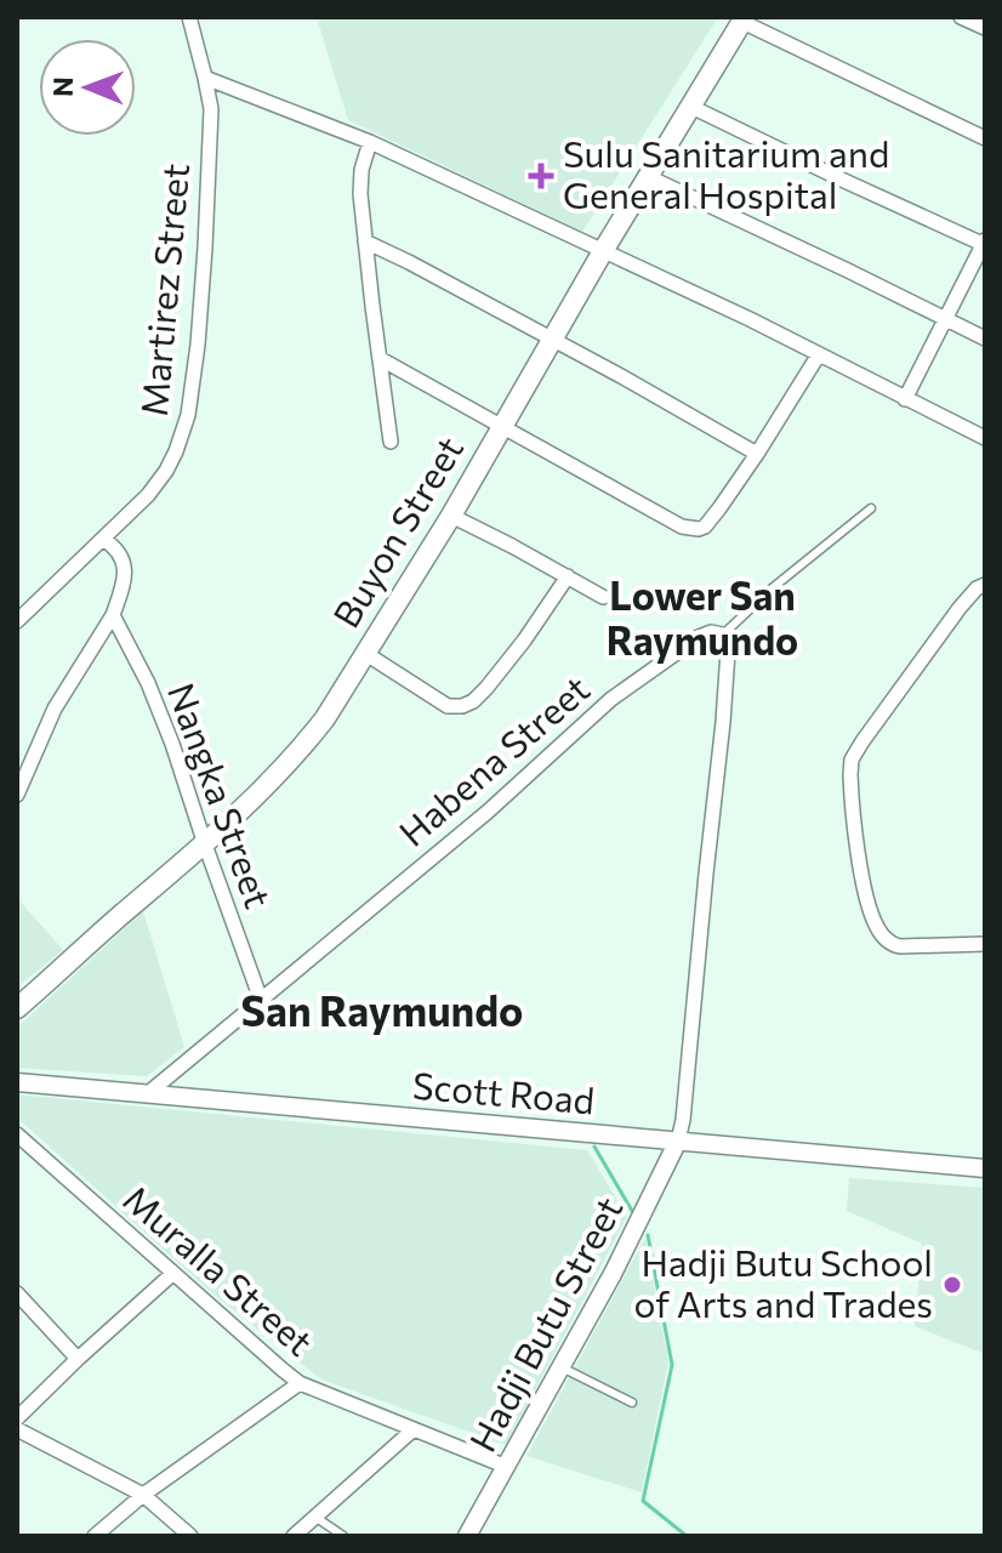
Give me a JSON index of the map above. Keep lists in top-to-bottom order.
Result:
{
  "streets": {
    "main road": ["Buyon Street"],
    "street": [
      "Martirez Street",
      "Habena Street",
      "Nangka Street",
      "Scott Road",
      "Muralla Street",
      "Hadji Butu Street"
    ]
  },
  "crossings": [
    ["Buyon Street", "Nangka Street"],
    ["Habena Street", "Nangka Street"],
    ["Habena Street", "Scott Road"],
    ["Scott Road", "Hadji Butu Street"],
    ["Muralla Street", "Hadji Butu Street"]
  ],
  "districts": ["Lower San Raymundo", "San Raymundo"],
  "places": {
    "health": ["Sulu Sanitarium and General Hospital"],
    "other": ["Hadji Butu School of Arts and Trades"]
  },
  "north": "left"
}
